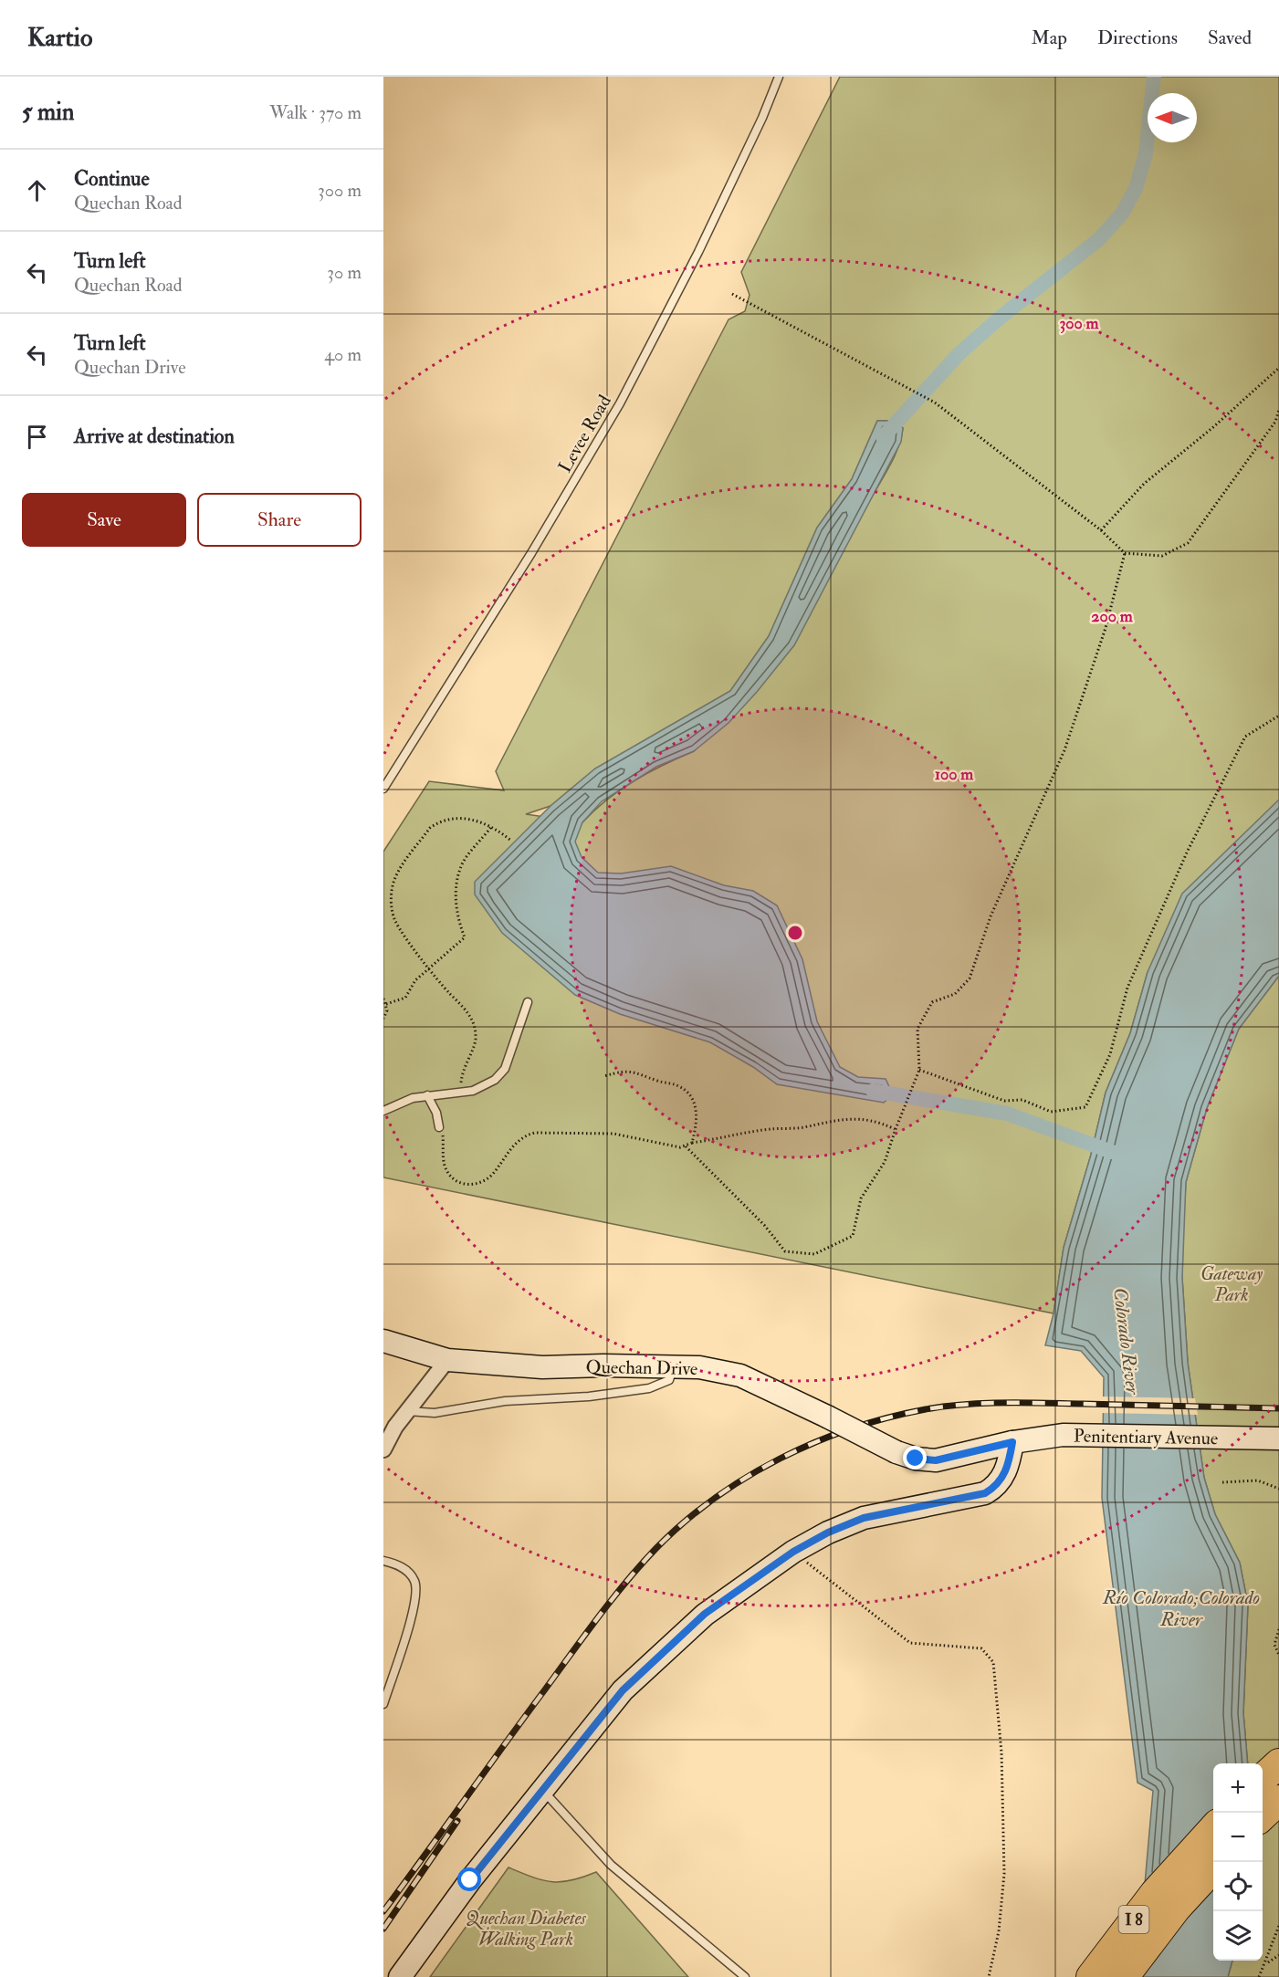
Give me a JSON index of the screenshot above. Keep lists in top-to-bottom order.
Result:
{
  "streets": {
    "highway": ["I 8"],
    "street": ["Quechan Drive", "Penitentiary Avenue"],
    "lane": ["Levee Road"]
  },
  "crossings": [
    ["Quechan Drive", "Penitentiary Avenue"]
  ],
  "water": ["Colorado River", "Río Colorado;Colorado River"],
  "parks": ["Gateway Park", "Quechan Diabetes Walking Park"],
  "north": "left",
  "page": {
    "header": "Kartio",
    "nav": ["Map", "Directions", "Saved"],
    "heading": ["5 min", "Walk · 370 m"],
    "list": [
      ["Continue", "Quechan Road", "300 m"],
      ["Turn left", "Quechan Road", "30 m"],
      ["Turn left", "Quechan Drive", "40 m"],
      "Arrive at destination"
    ],
    "buttons": ["Save", "Share"],
    "map_buttons": ["+", "−"]
  },
  "rings": ["300 m", "200 m", "100 m"]
}
